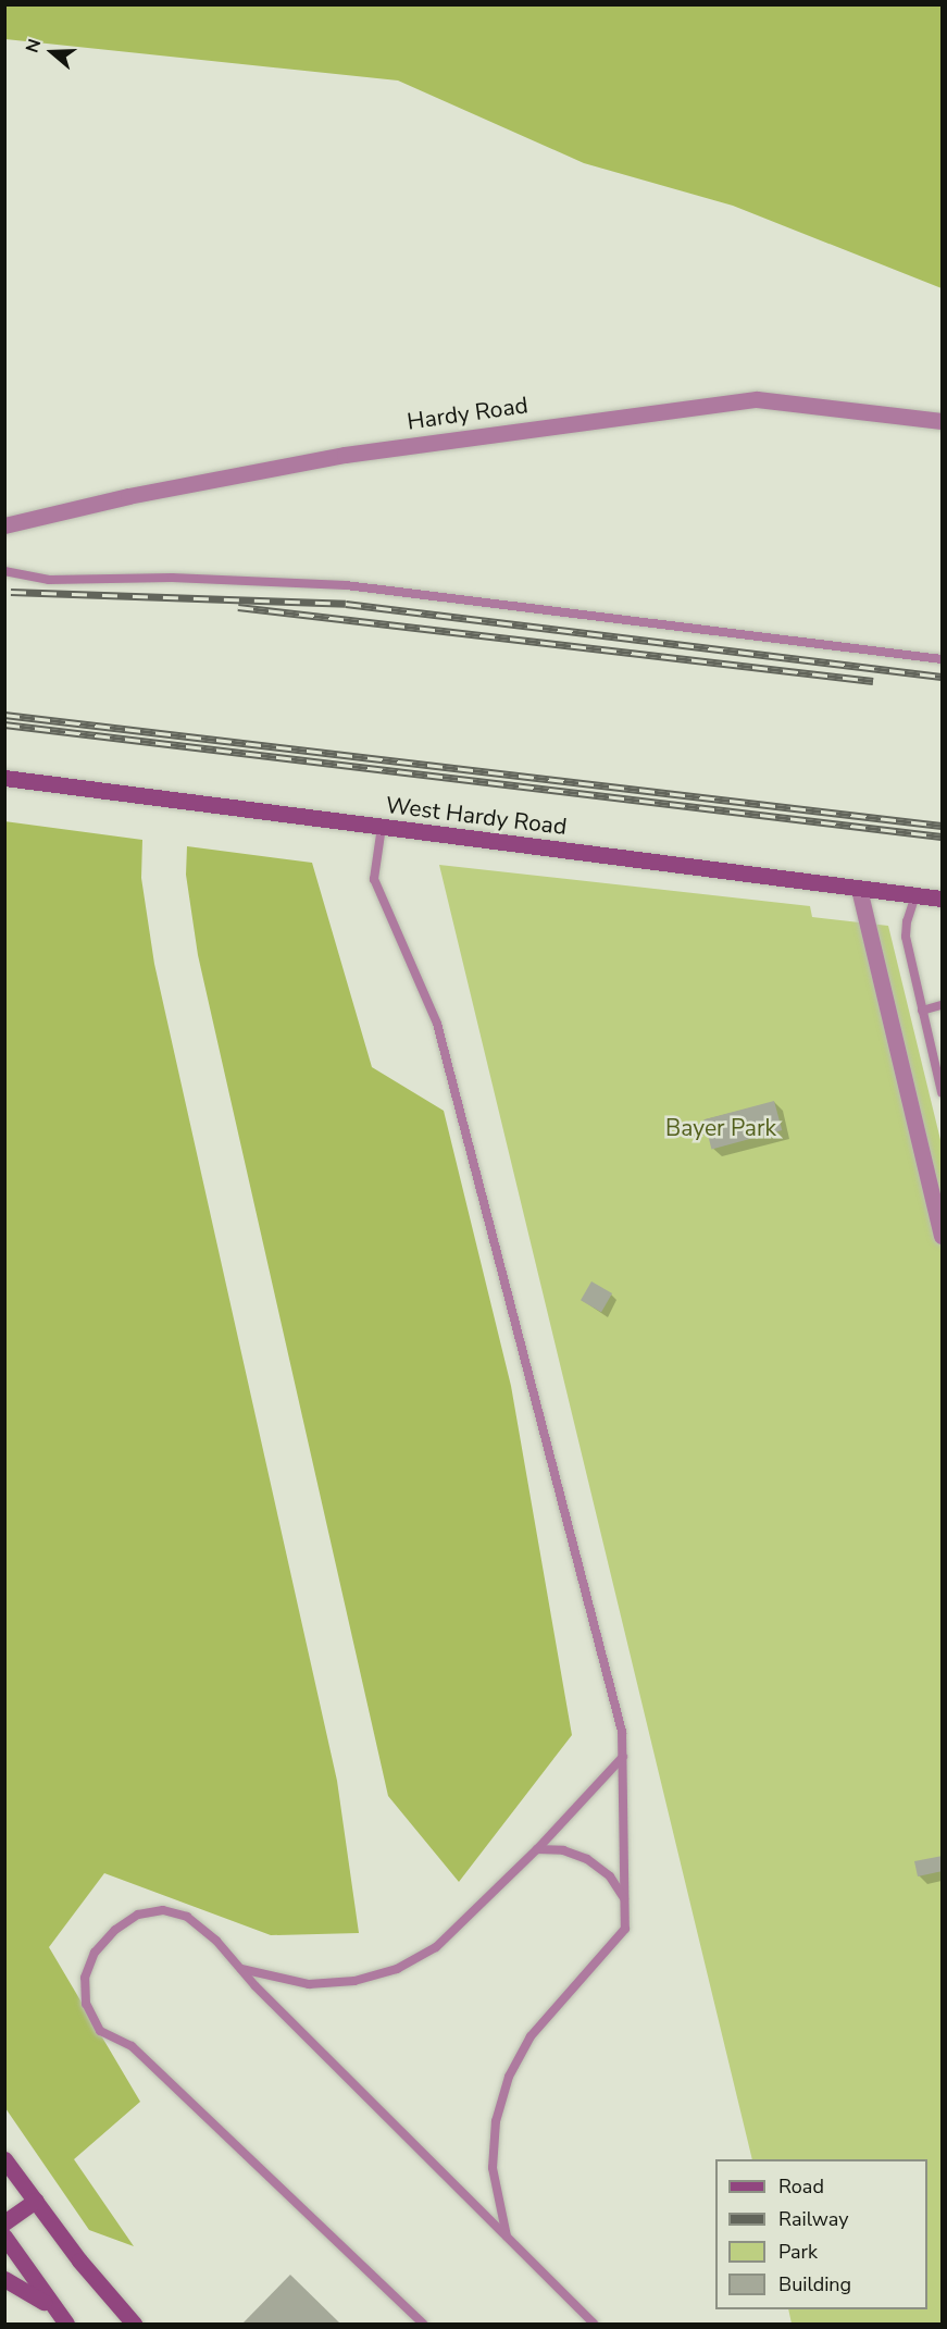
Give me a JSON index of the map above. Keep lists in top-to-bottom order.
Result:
{
  "streets": {
    "main road": ["West Hardy Road"],
    "street": ["Hardy Road"]
  },
  "parks": ["Bayer Park"],
  "legend": [
    "Road",
    "Railway",
    "Park",
    "Building"
  ],
  "north": "left"
}
